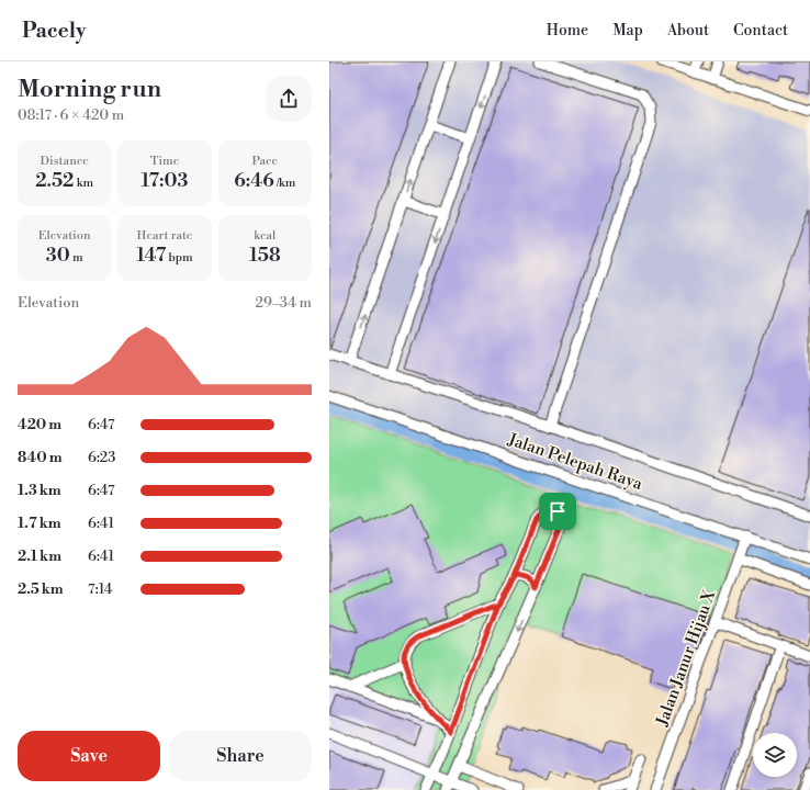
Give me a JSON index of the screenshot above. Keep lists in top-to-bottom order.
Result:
{
  "streets": {
    "street": ["Jalan Pelepah Raya", "Jalan Janur Hijau X"]
  },
  "crossings": [
    ["Jalan Pelepah Raya", "Jalan Janur Hijau X"]
  ],
  "page": {
    "header": "Pacely",
    "nav": [
      "Home",
      "Map",
      "About",
      "Contact"
    ],
    "heading": ["Morning run", "08:17 · 6 × 420 m"],
    "stats": [
      ["Distance", "2.52 km"],
      ["Time", "17:03"],
      ["Pace", "6:46 /km"],
      ["Elevation", "30 m"],
      ["Heart rate", "147 bpm"],
      ["kcal", "158"]
    ],
    "chart": ["Elevation", "29–34 m"],
    "list": [
      {
        "name": "420 m",
        "note": "6:47"
      },
      {
        "name": "840 m",
        "note": "6:23"
      },
      {
        "name": "1.3 km",
        "note": "6:47"
      },
      {
        "name": "1.7 km",
        "note": "6:41"
      },
      {
        "name": "2.1 km",
        "note": "6:41"
      },
      {
        "name": "2.5 km",
        "note": "7:14"
      }
    ],
    "buttons": ["Save", "Share"]
  }
}
